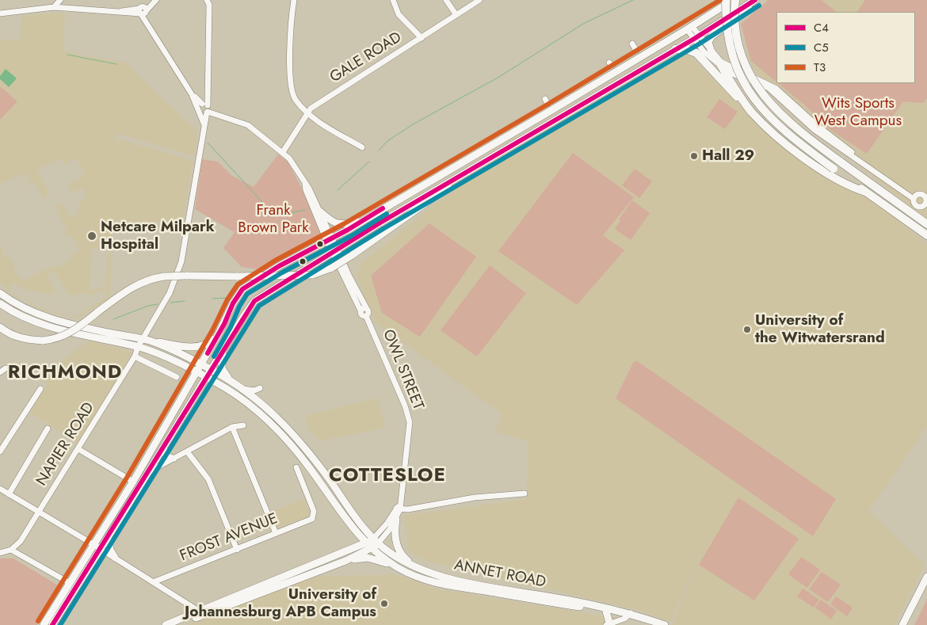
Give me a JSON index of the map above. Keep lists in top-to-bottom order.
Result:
{
  "streets": {
    "main road": ["ANNET ROAD"],
    "street": [
      "GALE ROAD",
      "OWL STREET",
      "NAPIER ROAD",
      "FROST AVENUE"
    ]
  },
  "crossings": [
    ["OWL STREET", "ANNET ROAD"]
  ],
  "districts": ["RICHMOND", "COTTESLOE"],
  "parks": ["Wits Sports West Campus", "Frank Brown Park"],
  "places": [
    "Hall 29",
    "Netcare Milpark Hospital",
    "University of the Witwatersrand",
    "University of Johannesburg APB Campus"
  ],
  "lines": ["transit line C4", "transit line T3", "transit line C5"],
  "legend": ["C4", "C5", "T3"]
}
